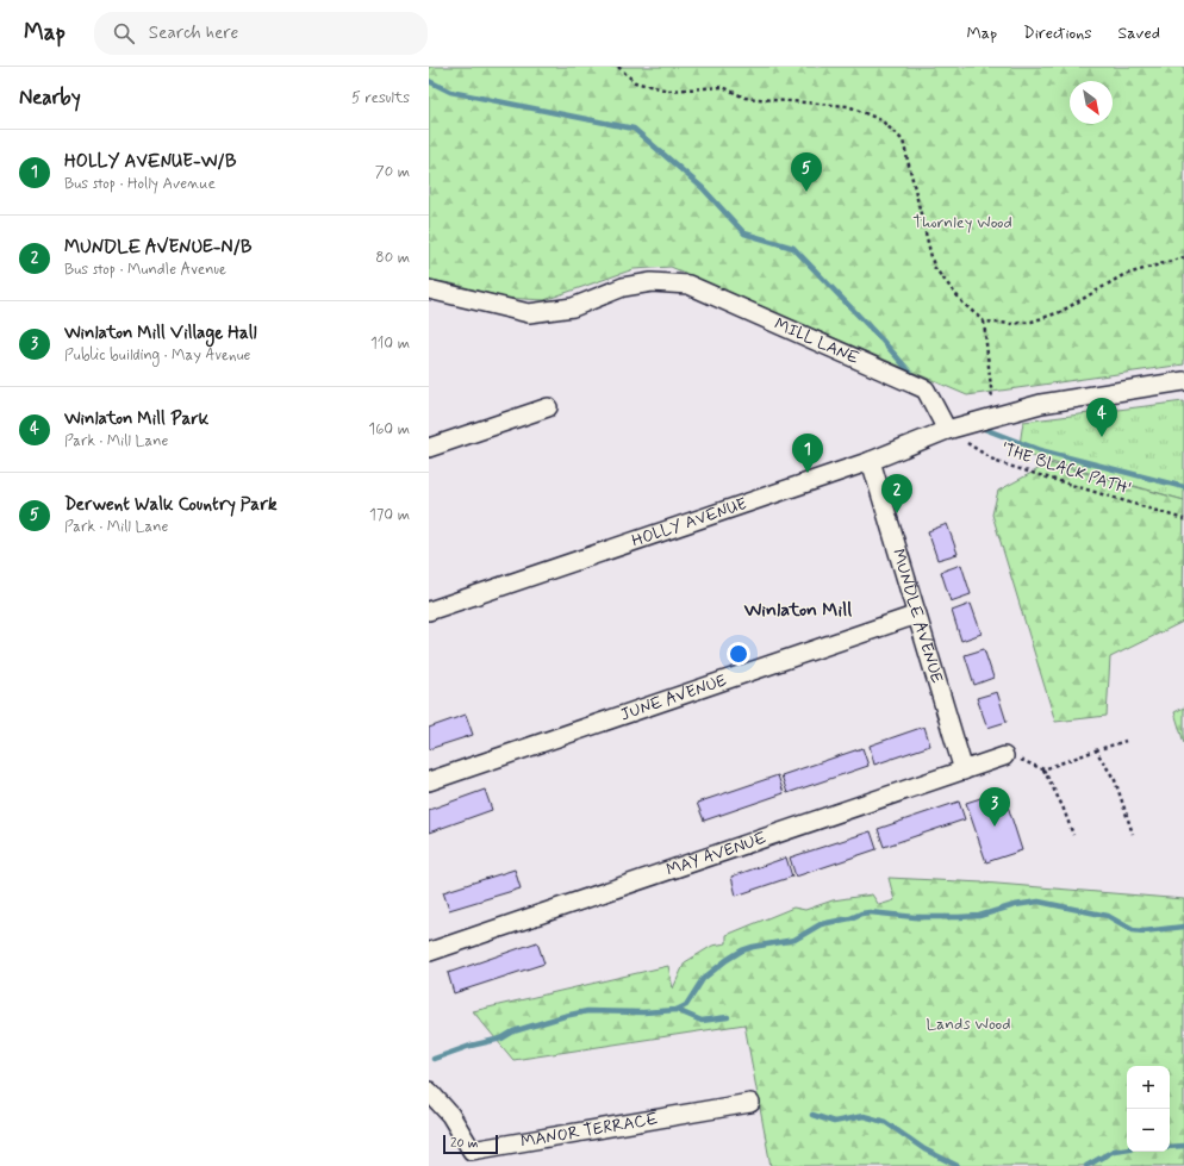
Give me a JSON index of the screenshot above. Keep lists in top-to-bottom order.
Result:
{
  "streets": {
    "street": [
      "MILL LANE",
      "HOLLY AVENUE",
      "MUNDLE AVENUE",
      "JUNE AVENUE",
      "MAY AVENUE",
      "MANOR TERRACE"
    ],
    "path": ["'THE BLACK PATH'"]
  },
  "crossings": [
    ["MILL LANE", "'THE BLACK PATH'"],
    ["MILL LANE", "HOLLY AVENUE"],
    ["'THE BLACK PATH'", "HOLLY AVENUE"],
    ["HOLLY AVENUE", "MUNDLE AVENUE"],
    ["MUNDLE AVENUE", "JUNE AVENUE"],
    ["MUNDLE AVENUE", "MAY AVENUE"]
  ],
  "districts": ["Winlaton Mill"],
  "parks": ["Thornley Wood", "Lands Wood"],
  "scale_bar": "20 m",
  "north": "bottom right",
  "page": {
    "header": "Map",
    "search": "Search here",
    "nav": ["Map", "Directions", "Saved"],
    "heading": ["Nearby", "5 results"],
    "list": [
      {
        "mark": "1",
        "name": "HOLLY AVENUE-W/B",
        "note": "Bus stop · Holly Avenue",
        "value": "70 m"
      },
      {
        "mark": "2",
        "name": "MUNDLE AVENUE-N/B",
        "note": "Bus stop · Mundle Avenue",
        "value": "80 m"
      },
      {
        "mark": "3",
        "name": "Winlaton Mill Village Hall",
        "note": "Public building · May Avenue",
        "value": "110 m"
      },
      {
        "mark": "4",
        "name": "Winlaton Mill Park",
        "note": "Park · Mill Lane",
        "value": "160 m"
      },
      {
        "mark": "5",
        "name": "Derwent Walk Country Park",
        "note": "Park · Mill Lane",
        "value": "170 m"
      }
    ],
    "pins": [
      "5",
      "4",
      "1",
      "2",
      "3"
    ],
    "map_buttons": ["+", "−"],
    "scale": "20 m"
  }
}
